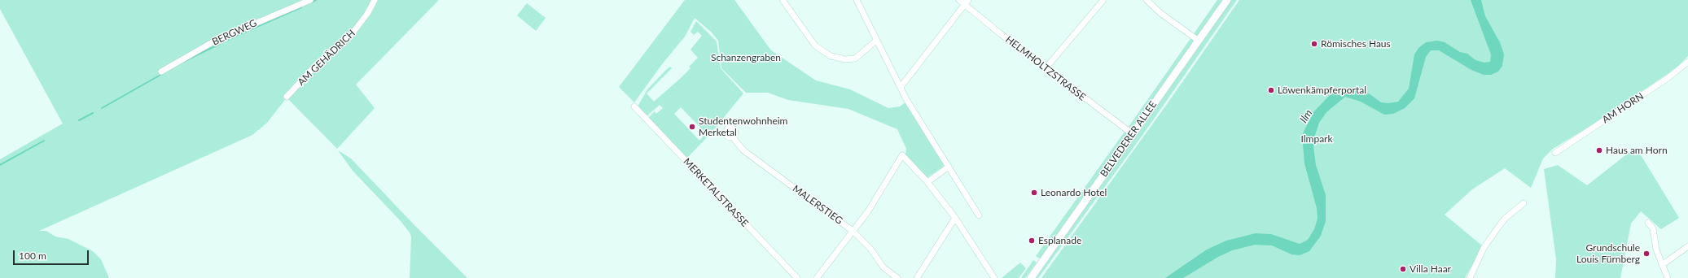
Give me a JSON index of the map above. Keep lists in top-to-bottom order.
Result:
{
  "streets": {
    "street": [
      "BERGWEG",
      "AM GEHÄDRICH",
      "HELMHOLTZSTRASSE",
      "AM HORN",
      "BELVEDERER ALLEE",
      "MERKETALSTRASSE",
      "MALERSTIEG"
    ]
  },
  "crossings": [
    ["HELMHOLTZSTRASSE", "BELVEDERER ALLEE"]
  ],
  "water": ["Ilm"],
  "parks": ["Schanzengraben", "Ilmpark"],
  "places": [
    "Römisches Haus",
    "Löwenkämpferportal",
    "Studentenwohnheim Merketal",
    "Haus am Horn",
    "Leonardo Hotel",
    "Esplanade",
    "Grundschule Louis Fürnberg",
    "Villa Haar"
  ],
  "scale_bar": "100 m"
}
